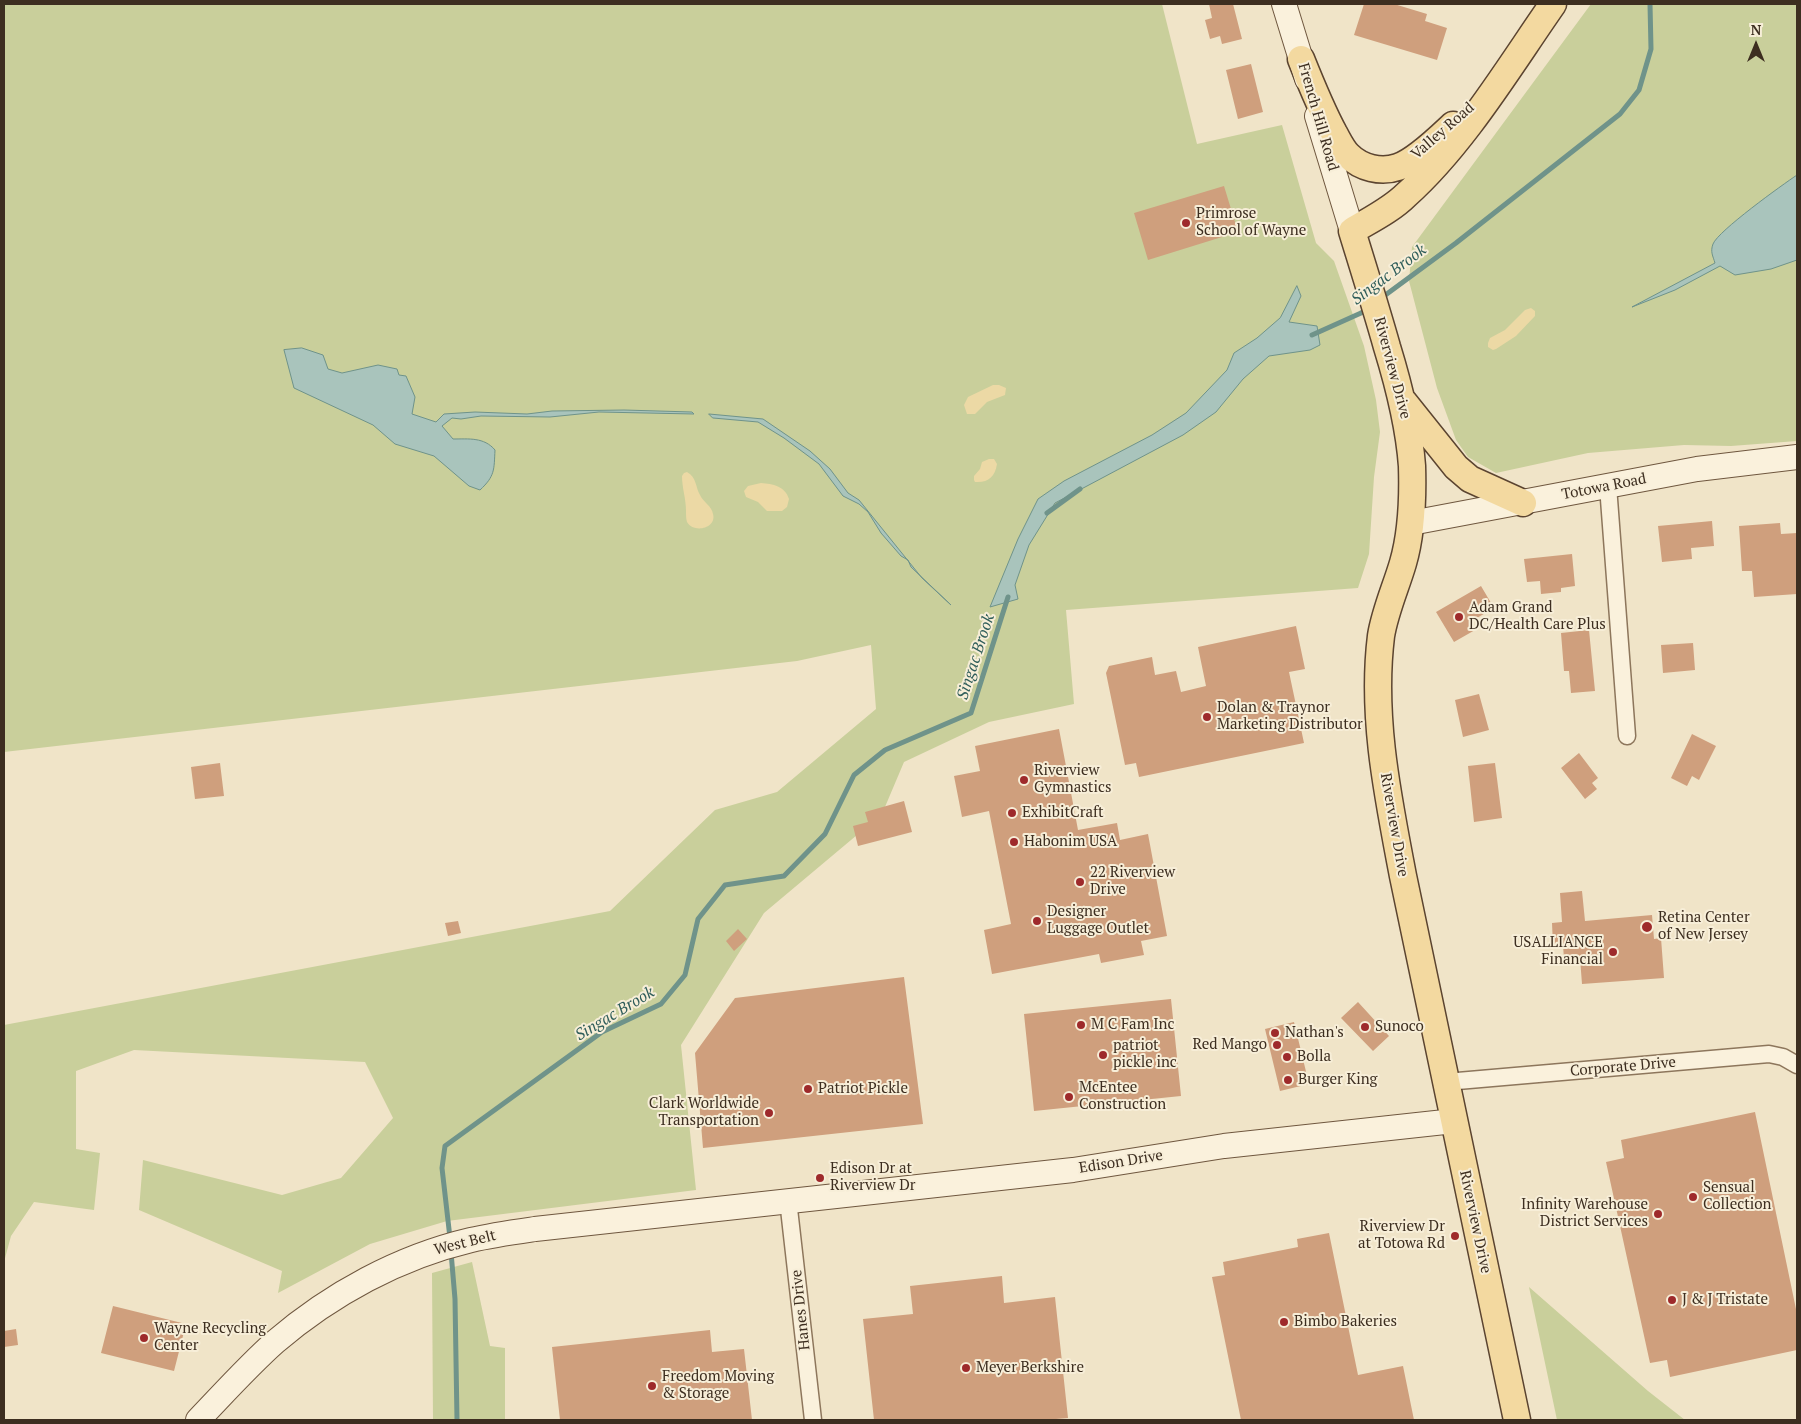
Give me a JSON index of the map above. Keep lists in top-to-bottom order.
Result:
{
  "streets": {
    "main road": [
      "French Hill Road",
      "Valley Road",
      "Riverview Drive",
      "Totowa Road",
      "Edison Drive",
      "West Belt"
    ],
    "street": ["Corporate Drive", "Hanes Drive"]
  },
  "crossings": [
    ["French Hill Road", "Valley Road"],
    ["French Hill Road", "Riverview Drive"],
    ["Valley Road", "Riverview Drive"],
    ["Riverview Drive", "Totowa Road"],
    ["Riverview Drive", "Corporate Drive"],
    ["Riverview Drive", "Edison Drive"],
    ["Edison Drive", "West Belt"],
    ["Edison Drive", "Hanes Drive"],
    ["West Belt", "Hanes Drive"]
  ],
  "water": ["Singac Brook"],
  "places": [
    "Primrose School of Wayne",
    "Adam Grand DC/Health Care Plus",
    "Dolan & Traynor Marketing Distributor",
    "Riverview Gymnastics",
    "ExhibitCraft",
    "Habonim USA",
    "22 Riverview Drive",
    "Designer Luggage Outlet",
    "Retina Center of New Jersey",
    "USALLIANCE Financial",
    "M C Fam Inc",
    "Sunoco",
    "Nathan's",
    "Red Mango",
    "patriot pickle inc",
    "Bolla",
    "Burger King",
    "Patriot Pickle",
    "McEntee Construction",
    "Clark Worldwide Transportation",
    "Edison Dr at Riverview Dr",
    "Sensual Collection",
    "Infinity Warehouse District Services",
    "Riverview Dr at Totowa Rd",
    "J & J Tristate",
    "Bimbo Bakeries",
    "Wayne Recycling Center",
    "Meyer Berkshire",
    "Freedom Moving & Storage"
  ],
  "north": "top"
}
